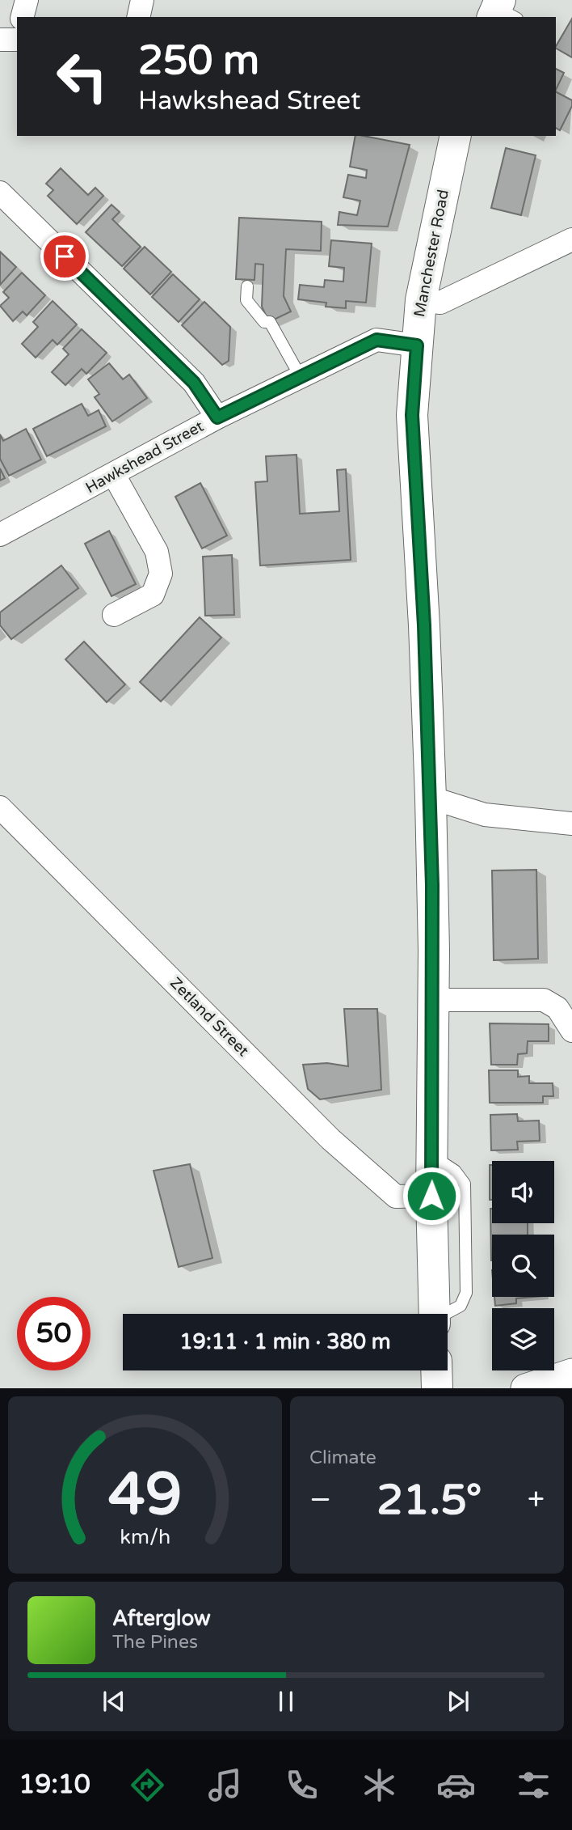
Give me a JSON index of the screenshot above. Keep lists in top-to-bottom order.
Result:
{
  "streets": {
    "main road": ["Manchester Road"],
    "street": ["Hawkshead Street", "Zetland Street"]
  },
  "crossings": [
    ["Manchester Road", "Hawkshead Street"],
    ["Manchester Road", "Zetland Street"]
  ],
  "page": {
    "turn": ["250 m", "Hawkshead Street"],
    "limit": "50",
    "trip": "19:11 · 1 min · 380 m",
    "tile": "Climate",
    "heat": ["−", "21.5°", "+"],
    "song": ["Afterglow", "The Pines"],
    "tabs": "19:10",
    "gauge": ["49", "km/h"]
  }
}
